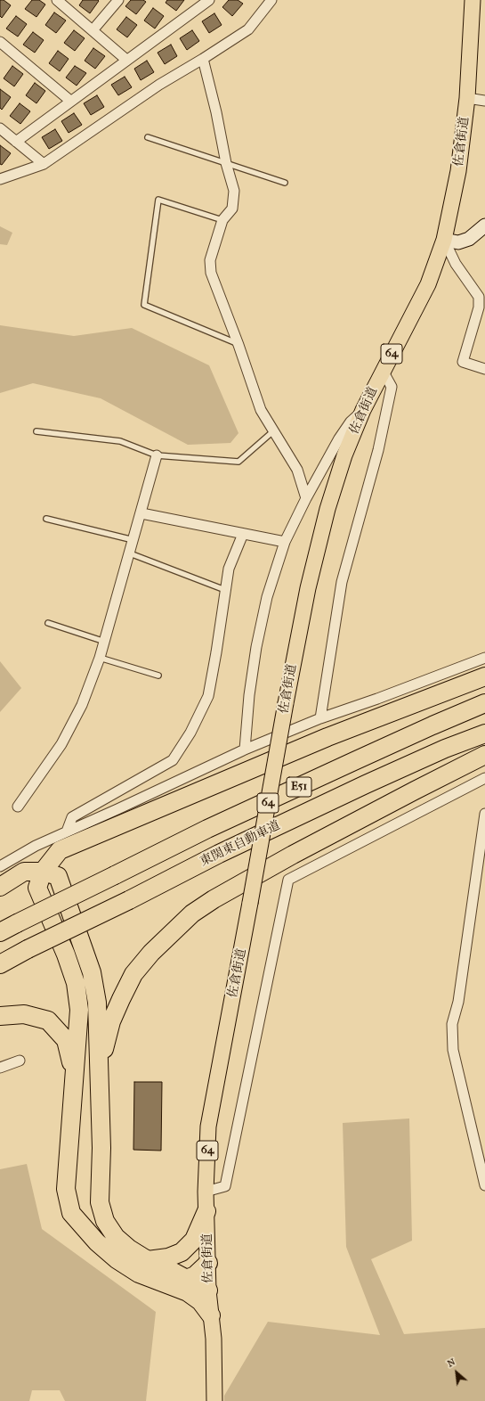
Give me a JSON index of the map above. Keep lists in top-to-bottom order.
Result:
{
  "streets": {
    "highway": ["E51", "東関東自動車道"],
    "main road": ["佐倉街道", "64"]
  },
  "north": "top left"
}
